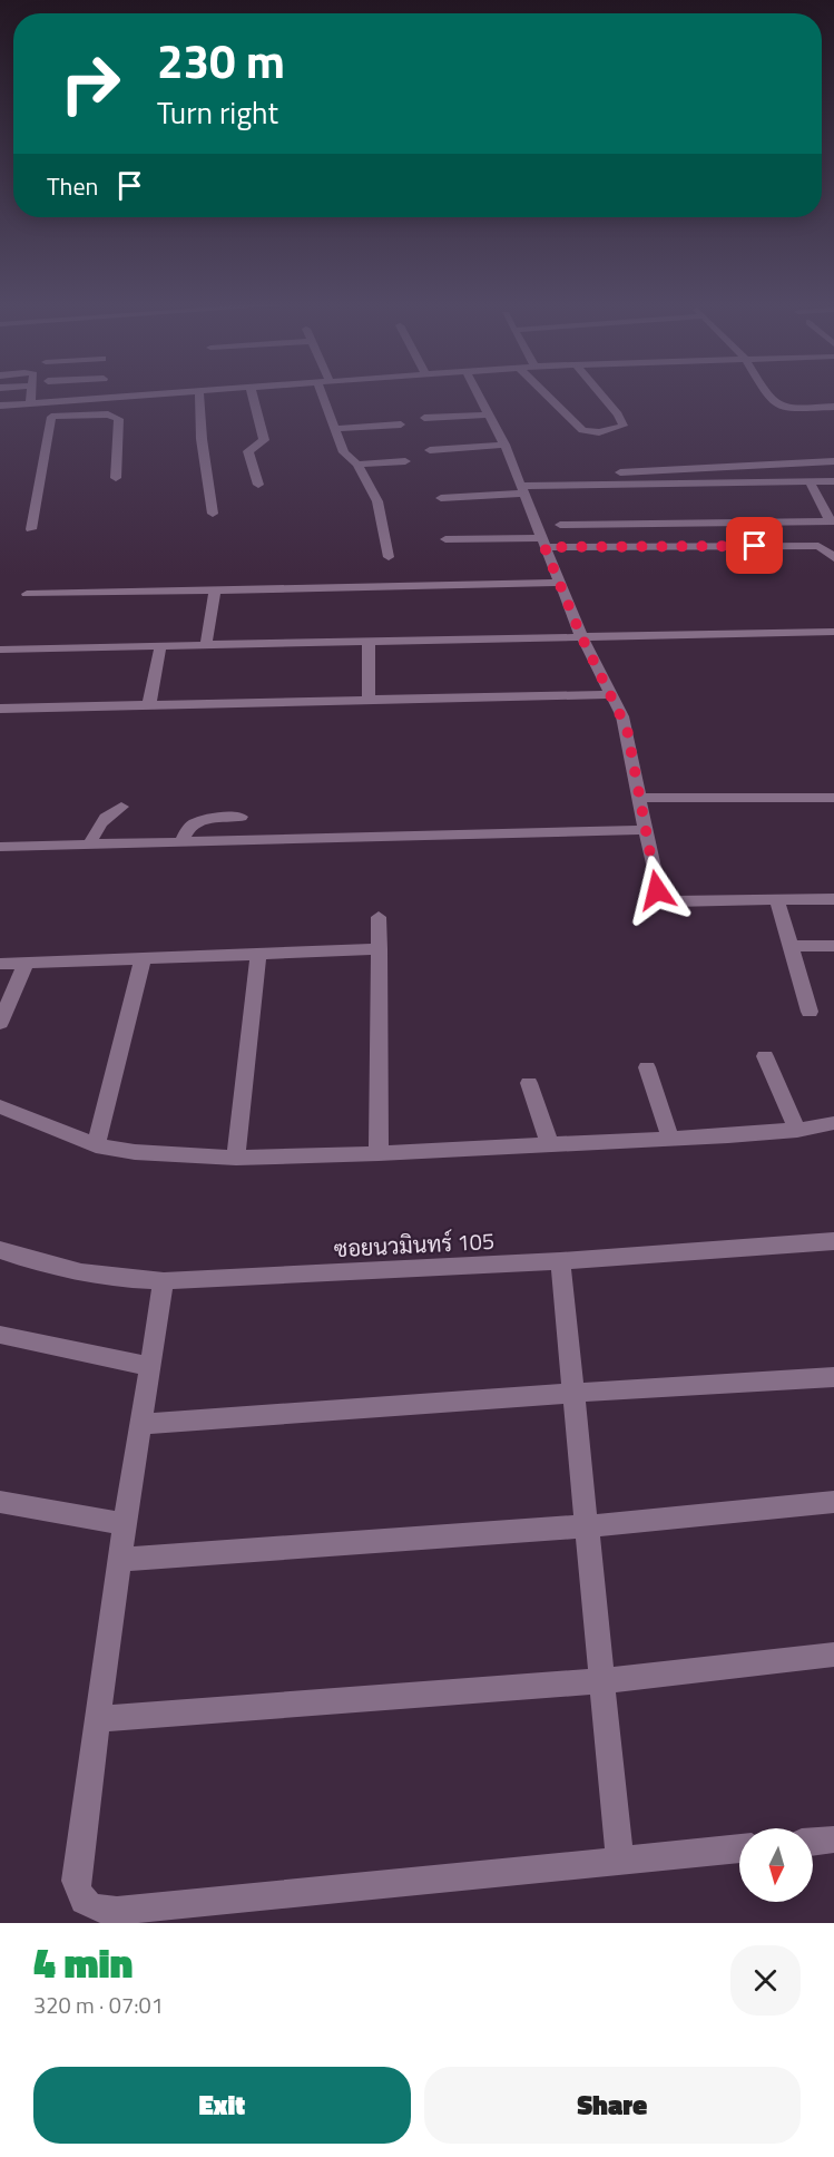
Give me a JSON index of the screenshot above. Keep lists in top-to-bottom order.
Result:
{
  "streets": {
    "street": ["ซอยนวมินทร์ 105"]
  },
  "north": "bottom",
  "page": {
    "turn": ["230 m", "Turn right"],
    "then": "Then",
    "heading": ["4 min", "320 m · 07:01"],
    "buttons": ["Exit", "Share"]
  }
}
